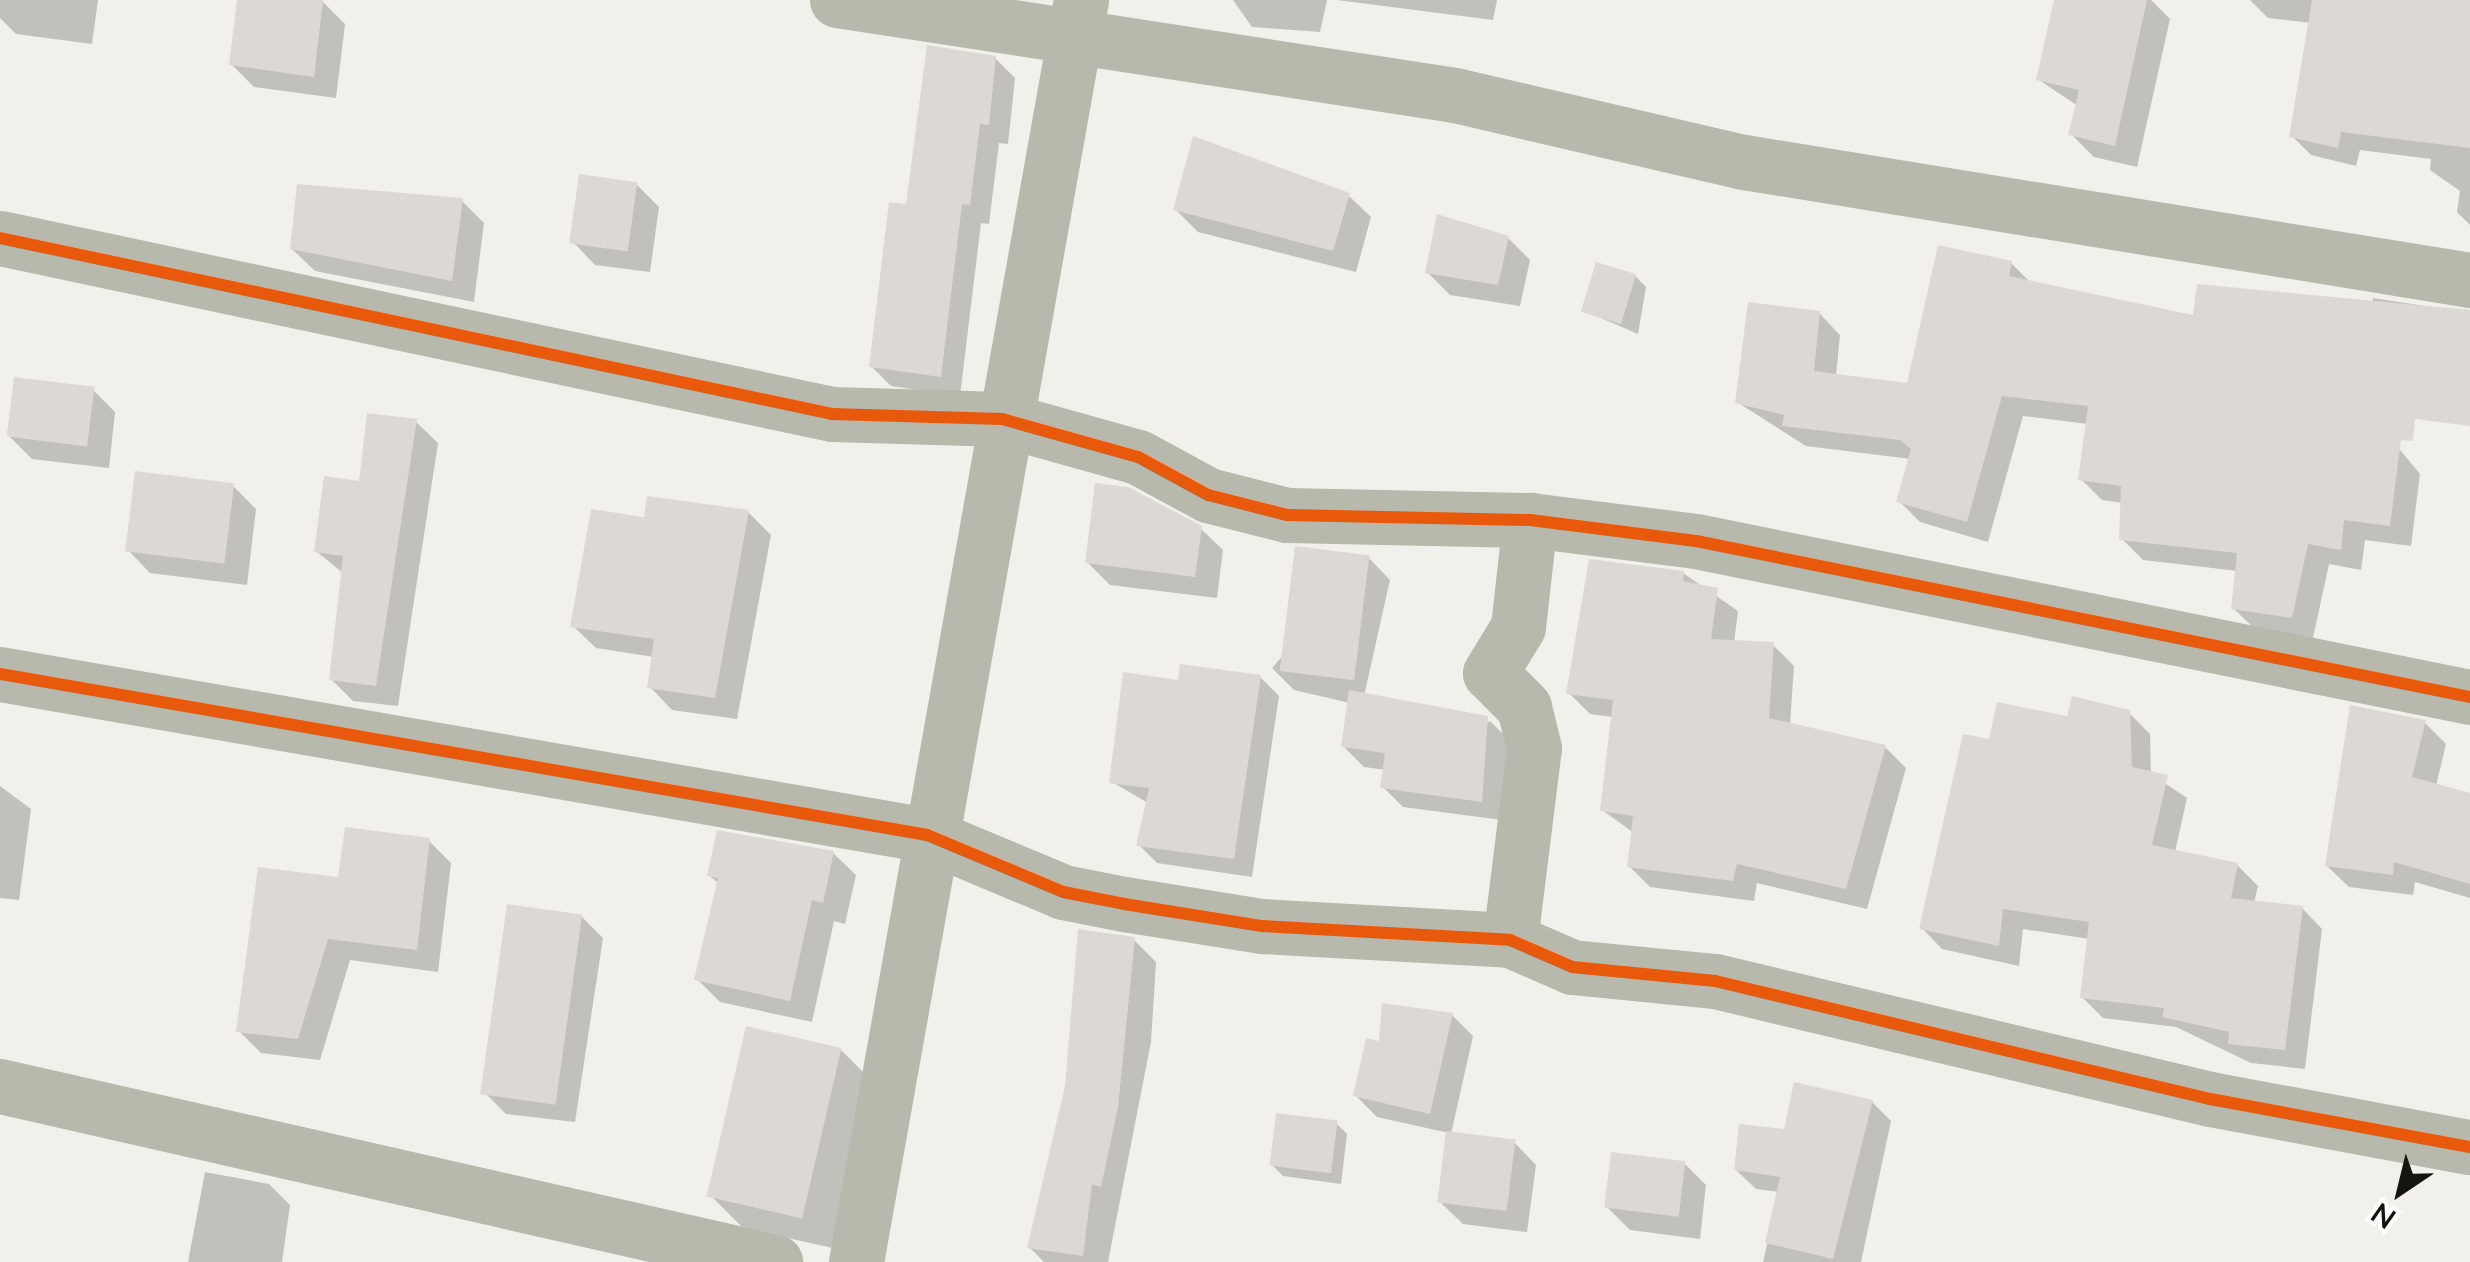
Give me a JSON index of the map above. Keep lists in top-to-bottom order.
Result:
{
  "north": "bottom left"
}
